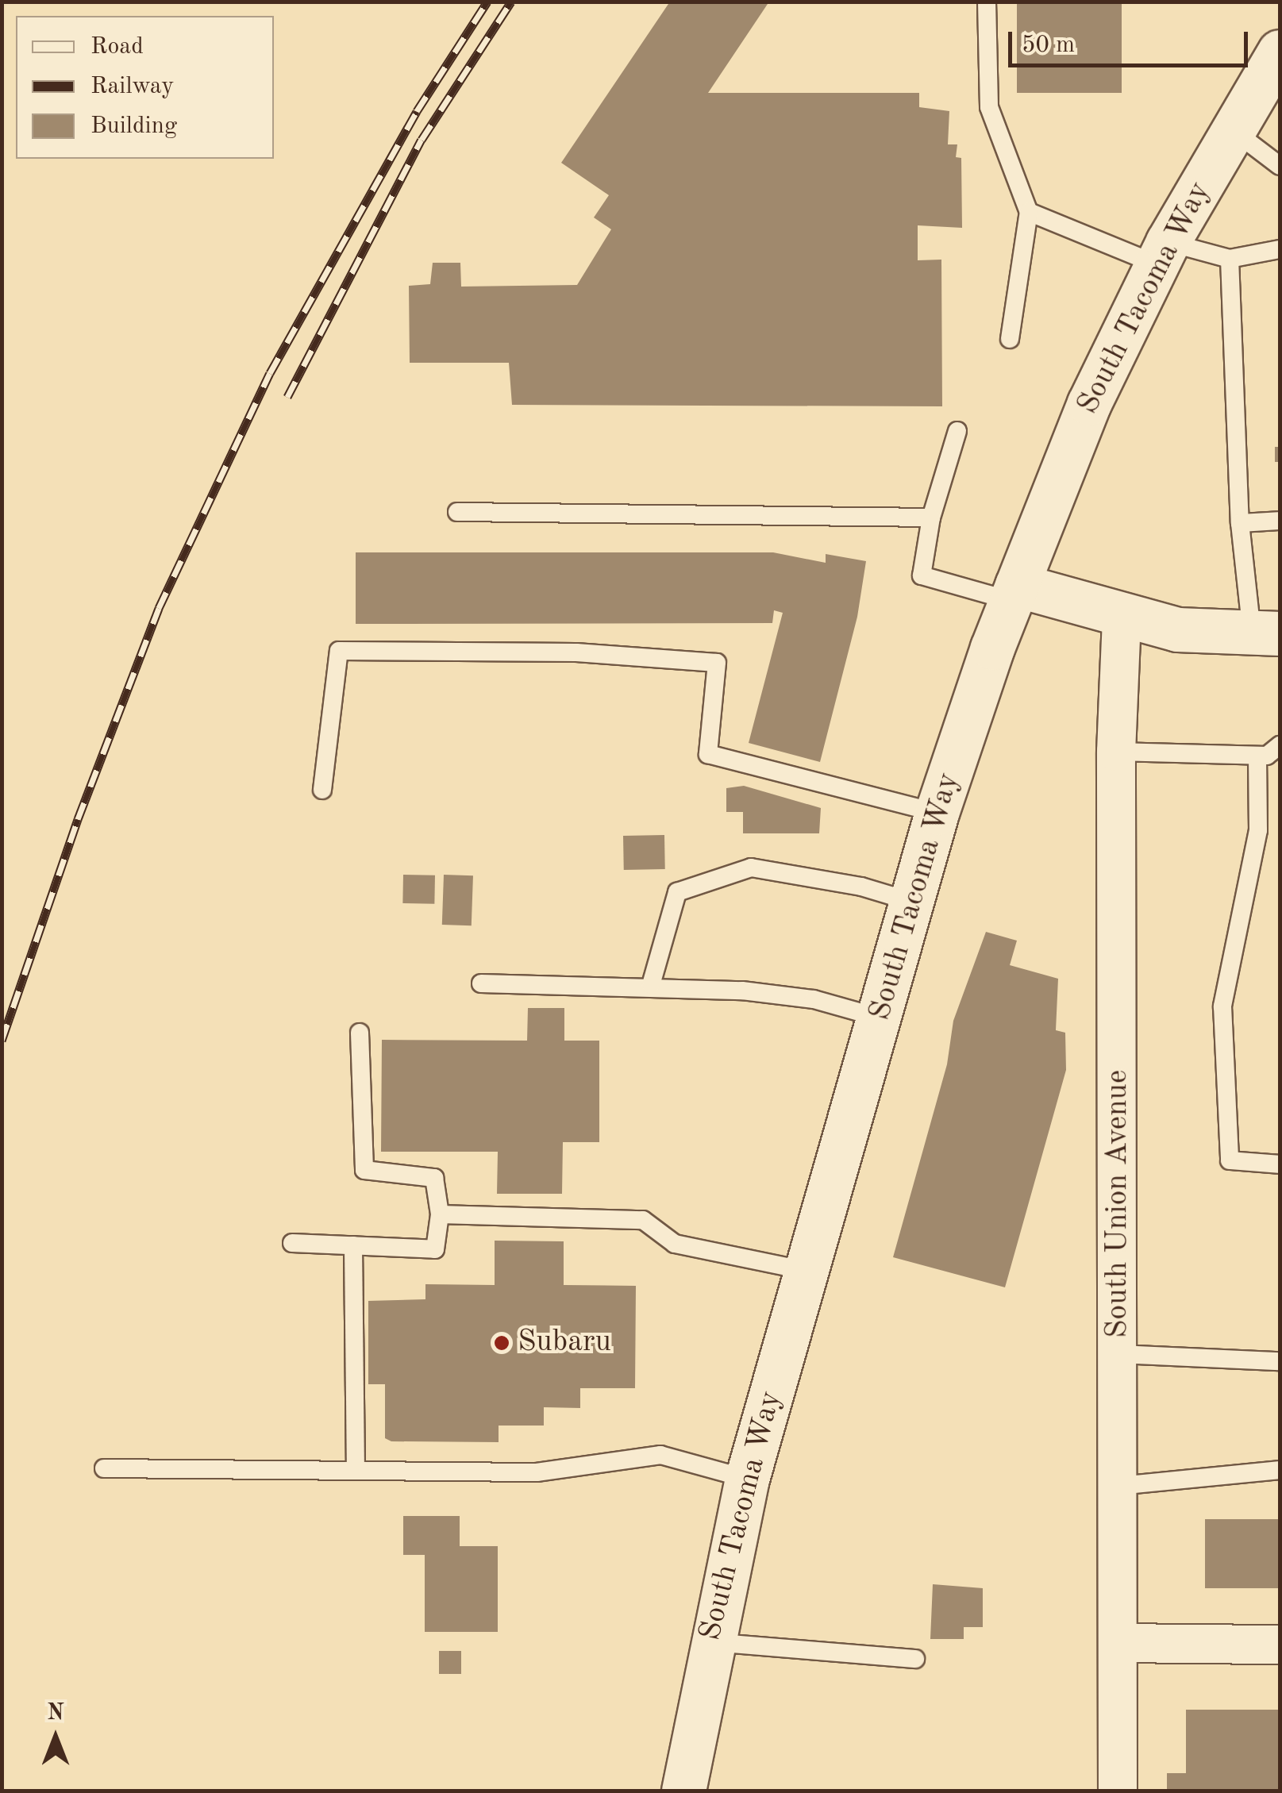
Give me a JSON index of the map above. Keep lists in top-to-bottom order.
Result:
{
  "streets": {
    "main road": ["South Tacoma Way"],
    "street": ["South Union Avenue"]
  },
  "places": ["Subaru"],
  "legend": ["Road", "Railway", "Building"],
  "scale_bar": "50 m",
  "north": "top"
}
